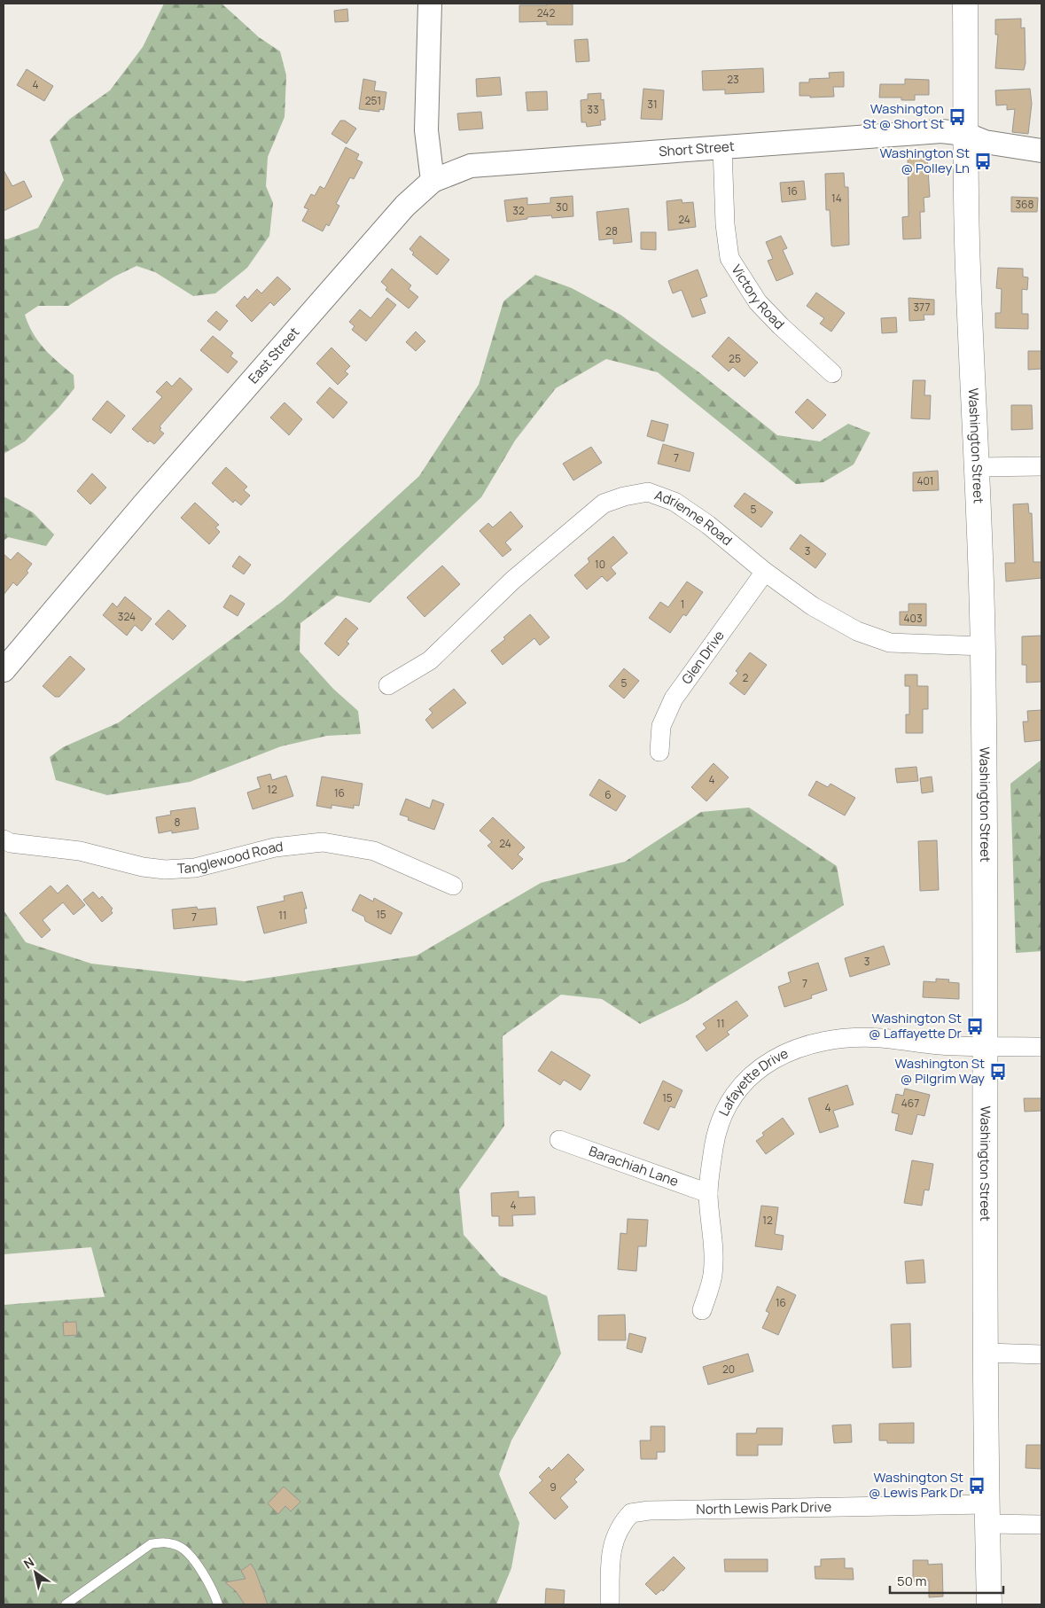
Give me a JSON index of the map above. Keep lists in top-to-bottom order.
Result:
{
  "streets": {
    "main road": ["Washington Street"],
    "street": [
      "Short Street",
      "Victory Road",
      "East Street",
      "Adrienne Road",
      "Glen Drive",
      "Tanglewood Road",
      "Lafayette Drive",
      "Barachiah Lane",
      "North Lewis Park Drive"
    ]
  },
  "crossings": [
    ["Short Street", "Victory Road"],
    ["Short Street", "East Street"],
    ["Short Street", "Washington Street"],
    ["Washington Street", "Adrienne Road"],
    ["Washington Street", "Lafayette Drive"],
    ["Washington Street", "North Lewis Park Drive"],
    ["Adrienne Road", "Glen Drive"],
    ["Lafayette Drive", "Barachiah Lane"]
  ],
  "places": {
    "bus stop": [
      "Washington St @ Short St",
      "Washington St @ Polley Ln",
      "Washington St @ Laffayette Dr",
      "Washington St @ Pilgrim Way",
      "Washington St @ Lewis Park Dr"
    ]
  },
  "house_numbers": [
    "242",
    "23",
    "4",
    "251",
    "31",
    "33",
    "16",
    "14",
    "368",
    "30",
    "32",
    "24",
    "28",
    "377",
    "25",
    "7",
    "401",
    "5",
    "3",
    "10",
    "1",
    "324",
    "403",
    "2",
    "5",
    "4",
    "12",
    "16",
    "6",
    "8",
    "24",
    "15",
    "11",
    "7",
    "3",
    "7",
    "11",
    "15",
    "467",
    "4",
    "4",
    "12",
    "16",
    "20",
    "9"
  ],
  "scale_bar": "50 m",
  "north": "top left"
}
